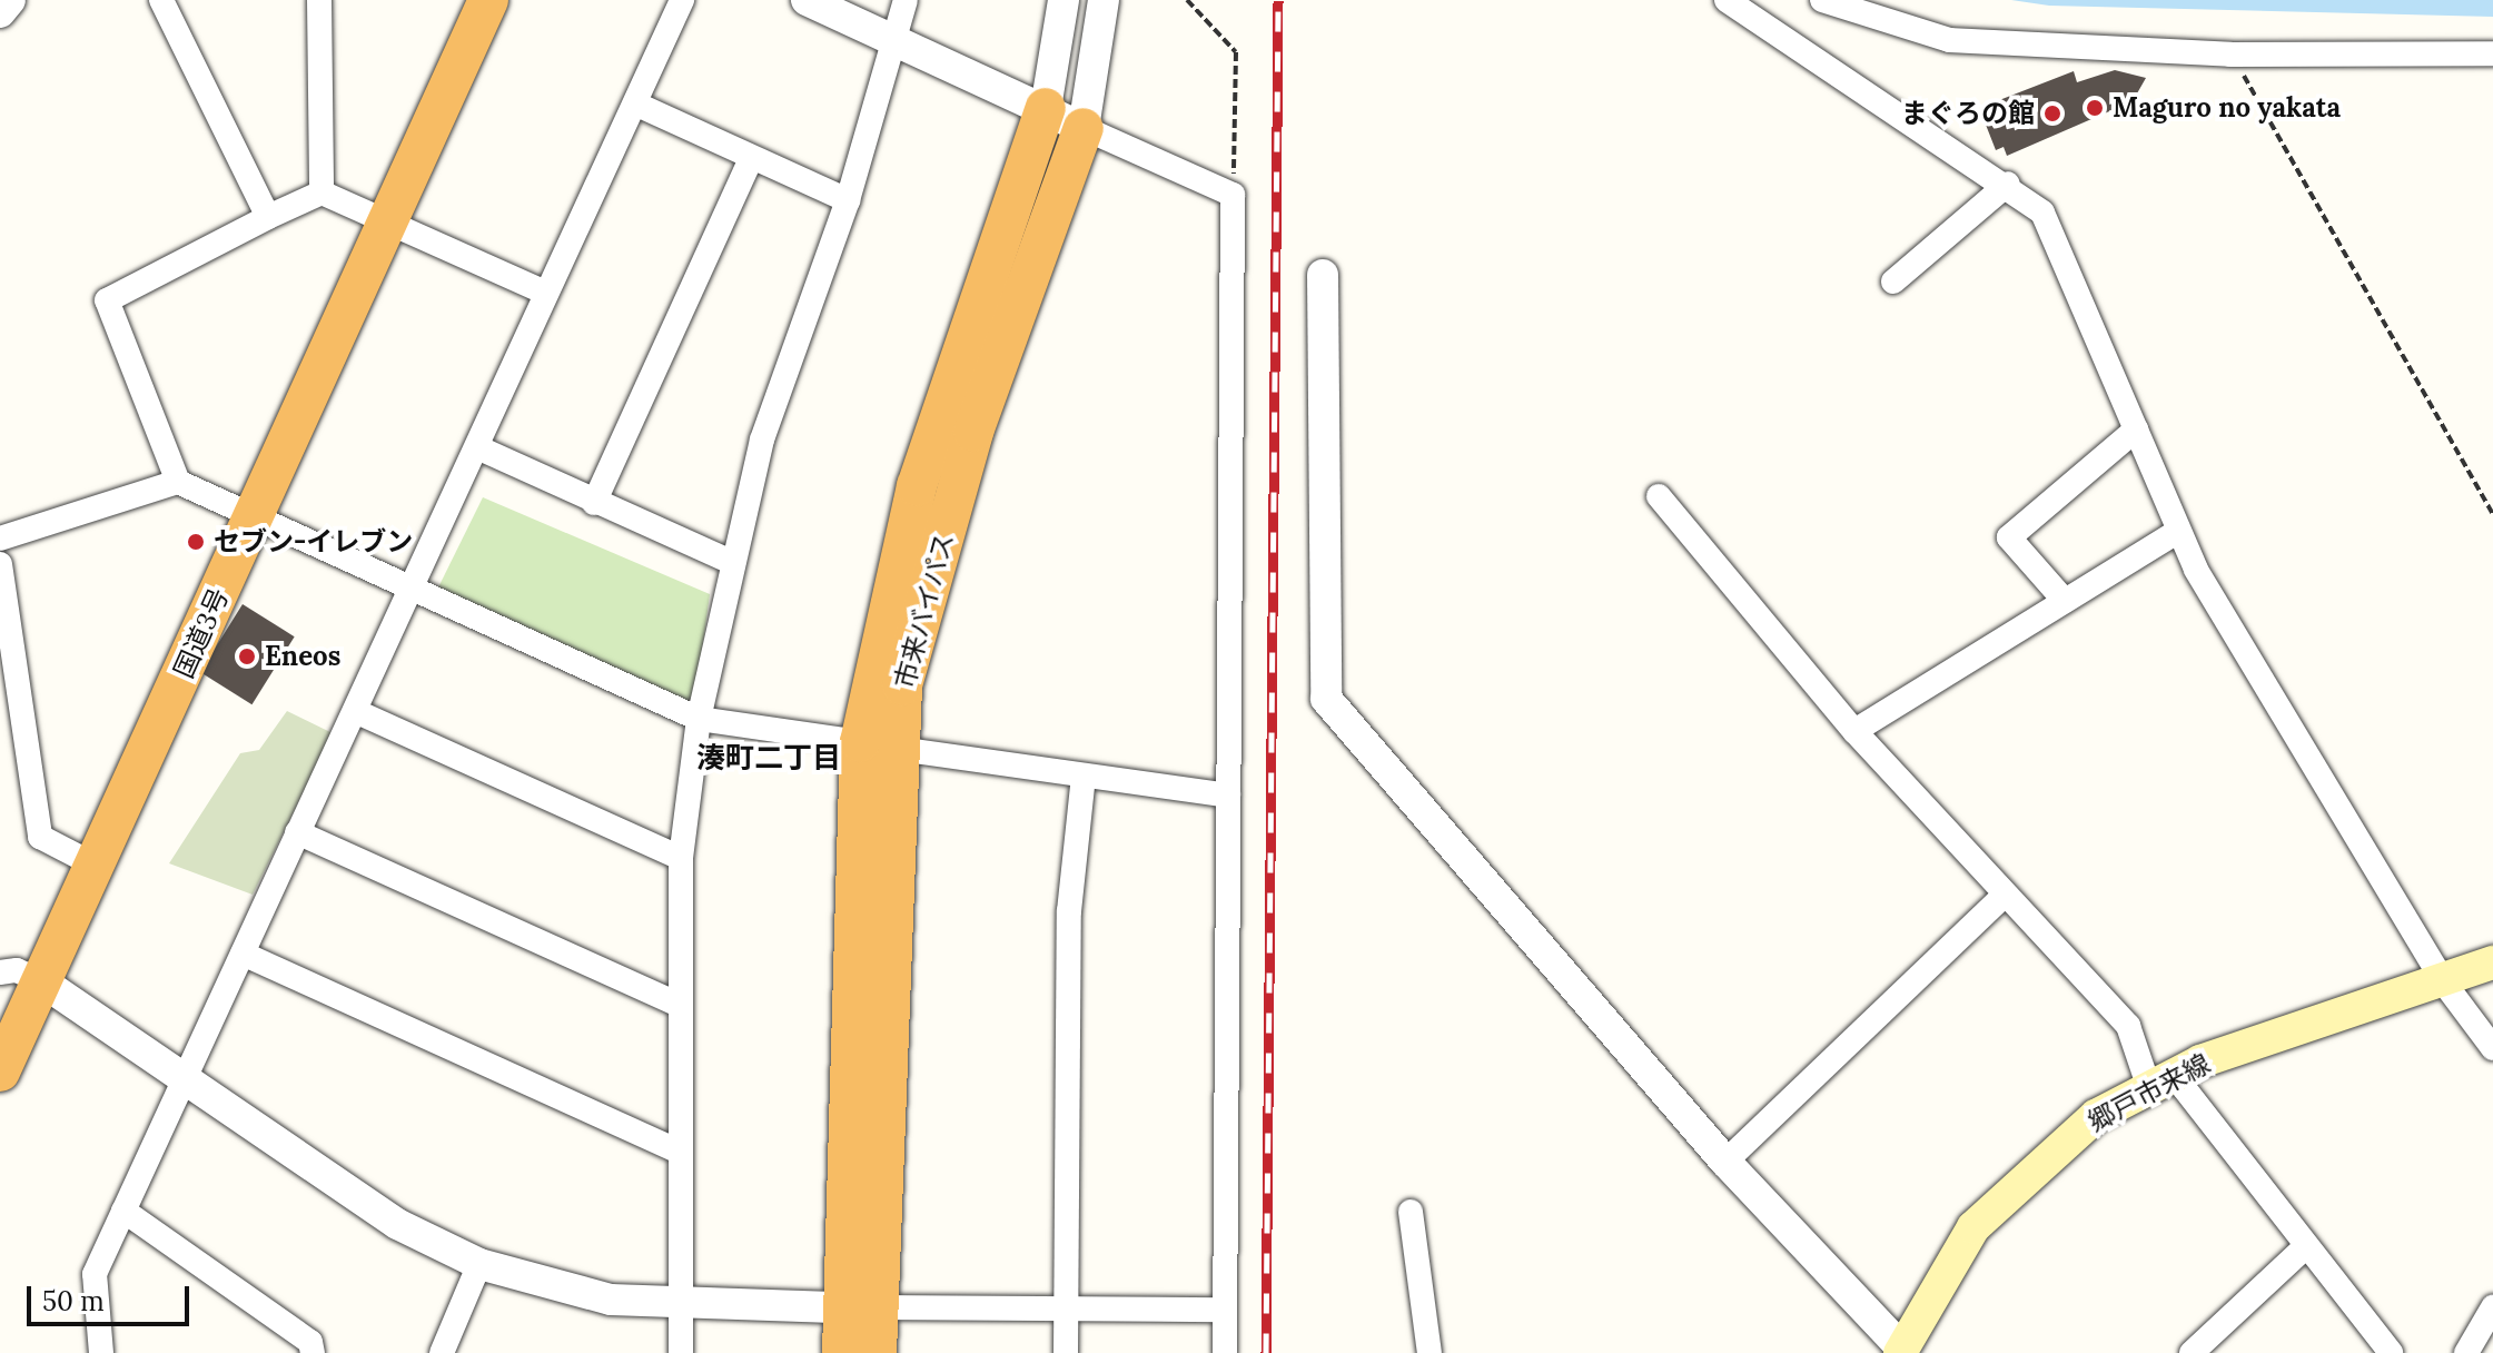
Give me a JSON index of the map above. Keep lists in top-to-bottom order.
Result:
{
  "streets": {
    "highway": ["市来バイパス", "国道3号"],
    "main road": ["郷戸市来線"]
  },
  "districts": ["湊町二丁目"],
  "places": [
    "Maguro no yakata",
    "まぐろの館",
    "セブン-イレブン",
    "Eneos"
  ],
  "scale_bar": "50 m"
}
